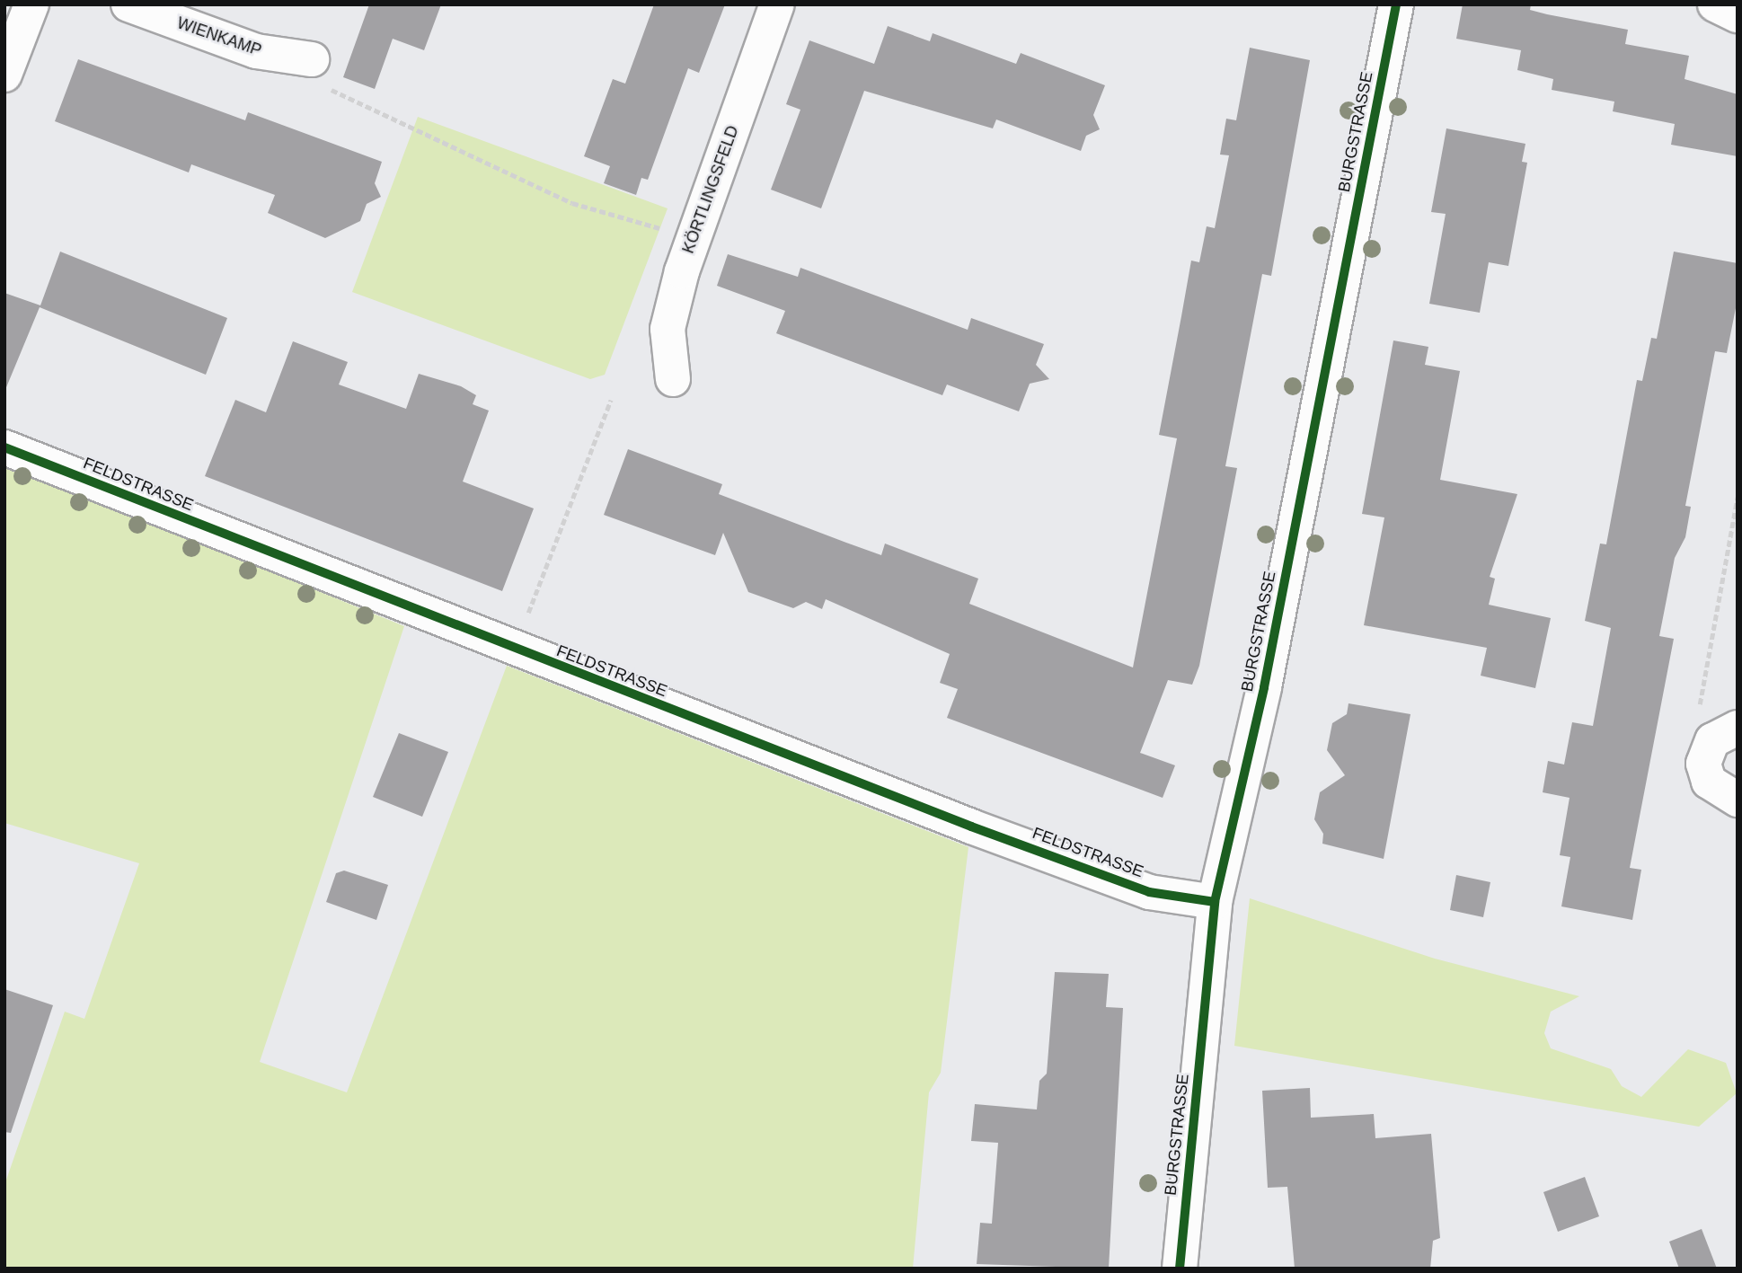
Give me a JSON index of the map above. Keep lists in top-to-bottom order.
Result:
{
  "streets": {
    "street": [
      "WIENKAMP",
      "BURGSTRASSE",
      "KÖRTLINGSFELD",
      "FELDSTRASSE"
    ]
  },
  "crossings": [
    ["BURGSTRASSE", "FELDSTRASSE"]
  ]
}
